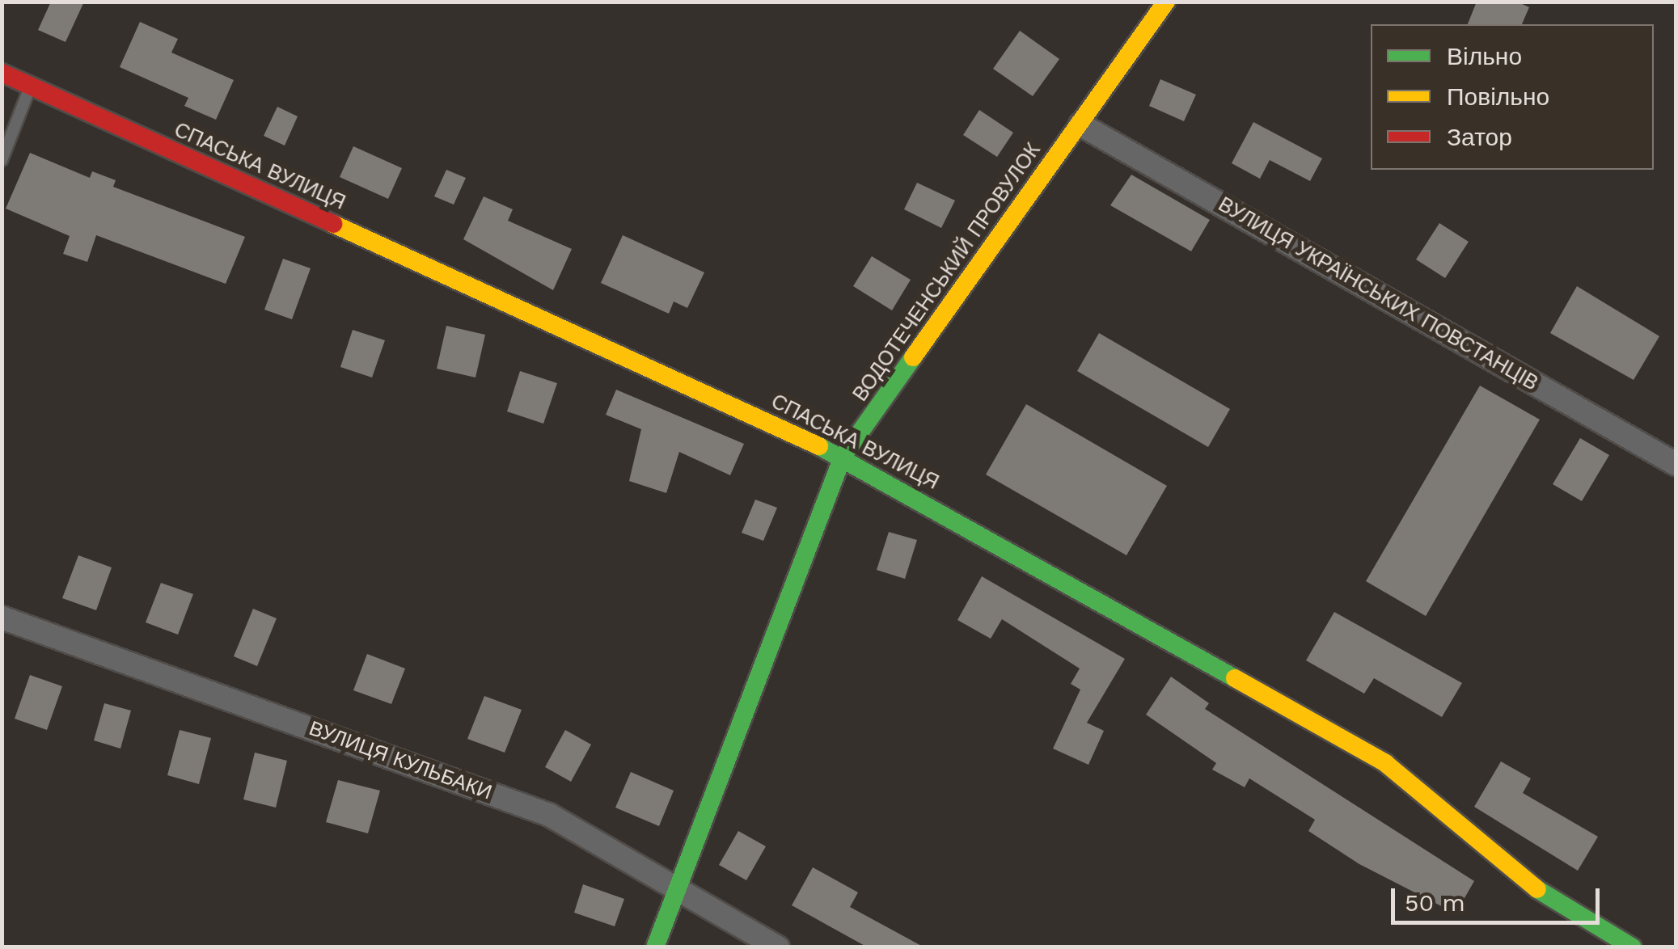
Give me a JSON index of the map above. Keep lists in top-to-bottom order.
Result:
{
  "streets": {
    "street": [
      "СПАСЬКА ВУЛИЦЯ",
      "ВОДОТЕЧЕНСЬКИЙ ПРОВУЛОК",
      "ВУЛИЦЯ УКРАЇНСЬКИХ ПОВСТАНЦІВ",
      "ВУЛИЦЯ КУЛЬБАКИ"
    ]
  },
  "crossings": [
    ["СПАСЬКА ВУЛИЦЯ", "ВОДОТЕЧЕНСЬКИЙ ПРОВУЛОК"],
    ["ВОДОТЕЧЕНСЬКИЙ ПРОВУЛОК", "ВУЛИЦЯ УКРАЇНСЬКИХ ПОВСТАНЦІВ"],
    ["ВОДОТЕЧЕНСЬКИЙ ПРОВУЛОК", "ВУЛИЦЯ КУЛЬБАКИ"]
  ],
  "legend": ["Вільно", "Повільно", "Затор"],
  "scale_bar": "50 m"
}
